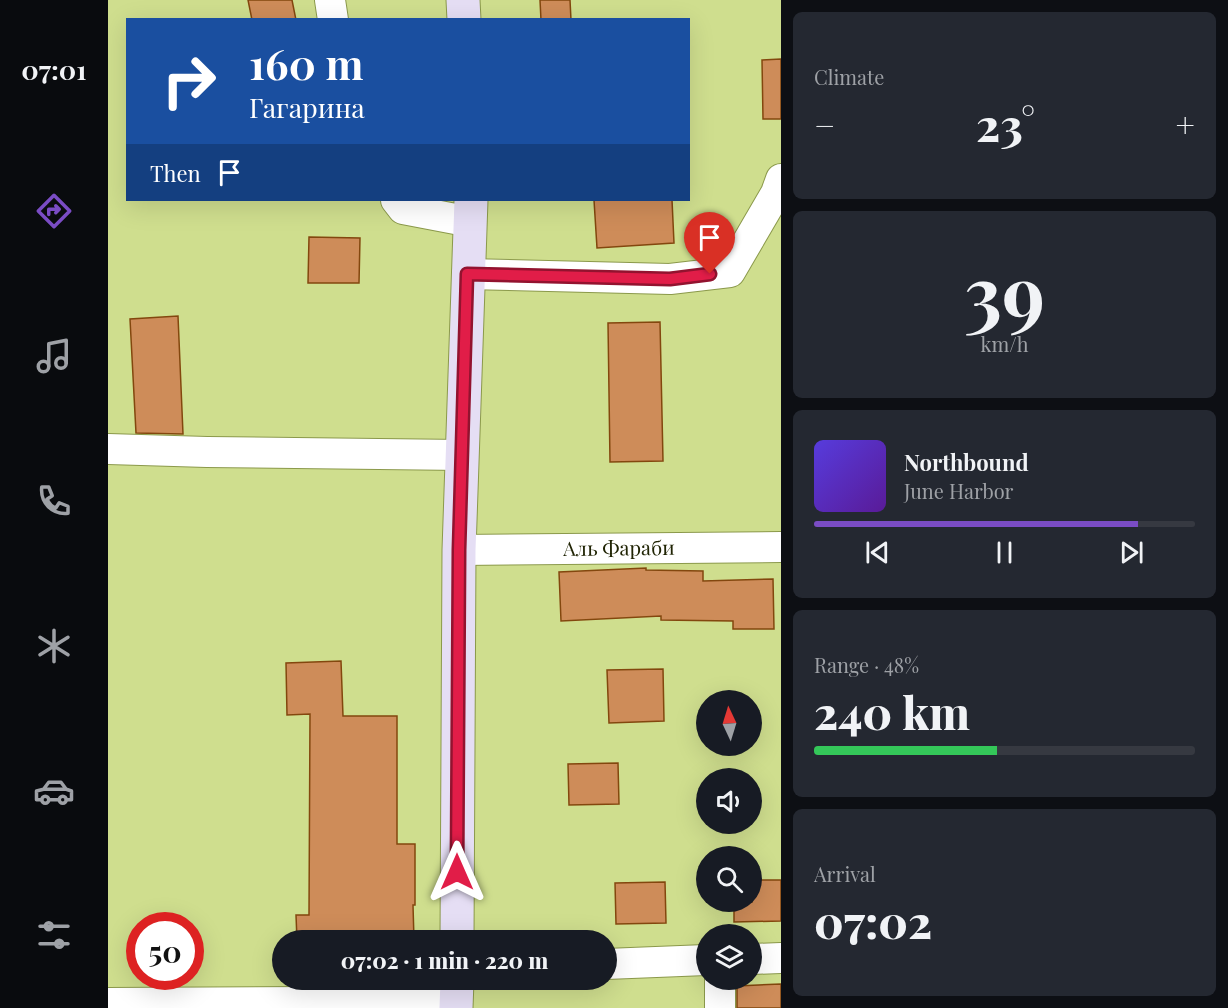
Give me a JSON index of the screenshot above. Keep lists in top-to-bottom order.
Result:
{
  "streets": {
    "street": ["Аль Фараби"]
  },
  "north": "top",
  "page": {
    "tabs": "07:01",
    "tile": [
      "Climate",
      ["39", "km/h"],
      ["Range · 48%", "240 km"],
      ["Arrival", "07:02"]
    ],
    "turn": ["160 m", "Гагарина"],
    "heat": ["−", "23°", "+"],
    "then": "Then",
    "song": ["Northbound", "June Harbor"],
    "limit": "50",
    "trip": "07:02 · 1 min · 220 m"
  }
}
